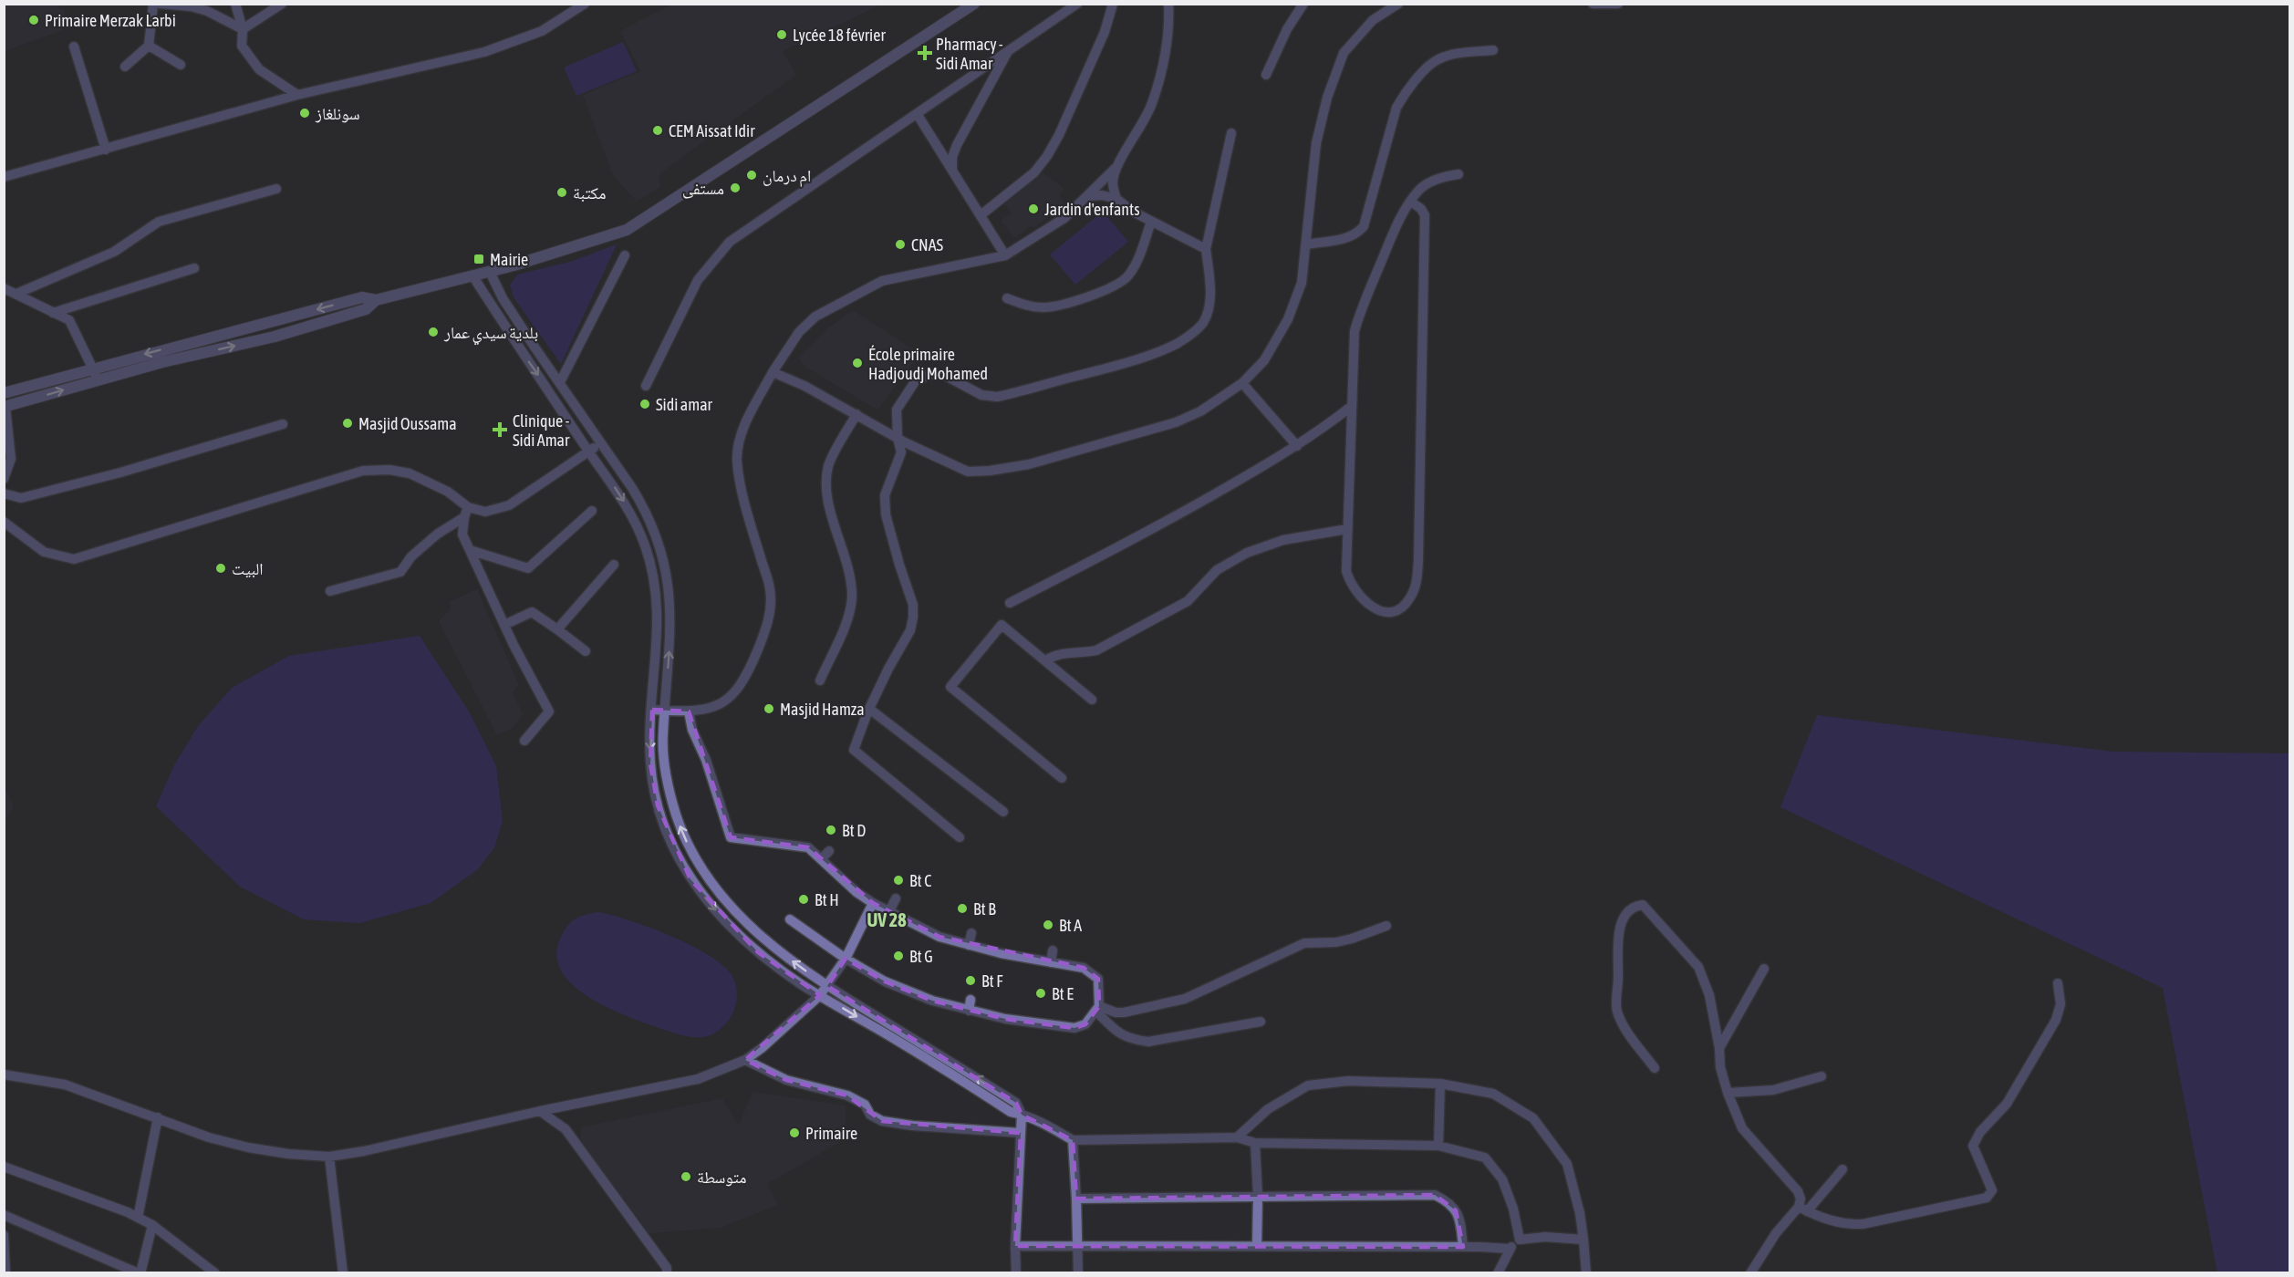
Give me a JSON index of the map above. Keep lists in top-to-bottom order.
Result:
{
  "districts": ["UV 28"],
  "places": {
    "other": [
      "Primaire Merzak Larbi",
      "Lycée 18 février",
      "سونلغاز",
      "CEM Aissat Idir",
      "ام درمان",
      "مستفى",
      "مكتبة",
      "Jardin d'enfants",
      "CNAS",
      "بلدية سيدي عمار",
      "École primaire Hadjoudj Mohamed",
      "Sidi amar",
      "Masjid Oussama",
      "البيت",
      "Masjid Hamza",
      "Bt D",
      "Bt C",
      "Bt H",
      "Bt B",
      "Bt A",
      "Bt G",
      "Bt F",
      "Bt E",
      "Primaire",
      "متوسطة"
    ],
    "health": ["Pharmacy - Sidi Amar", "Clinique - Sidi Amar"],
    "transit": ["Mairie"]
  }
}
